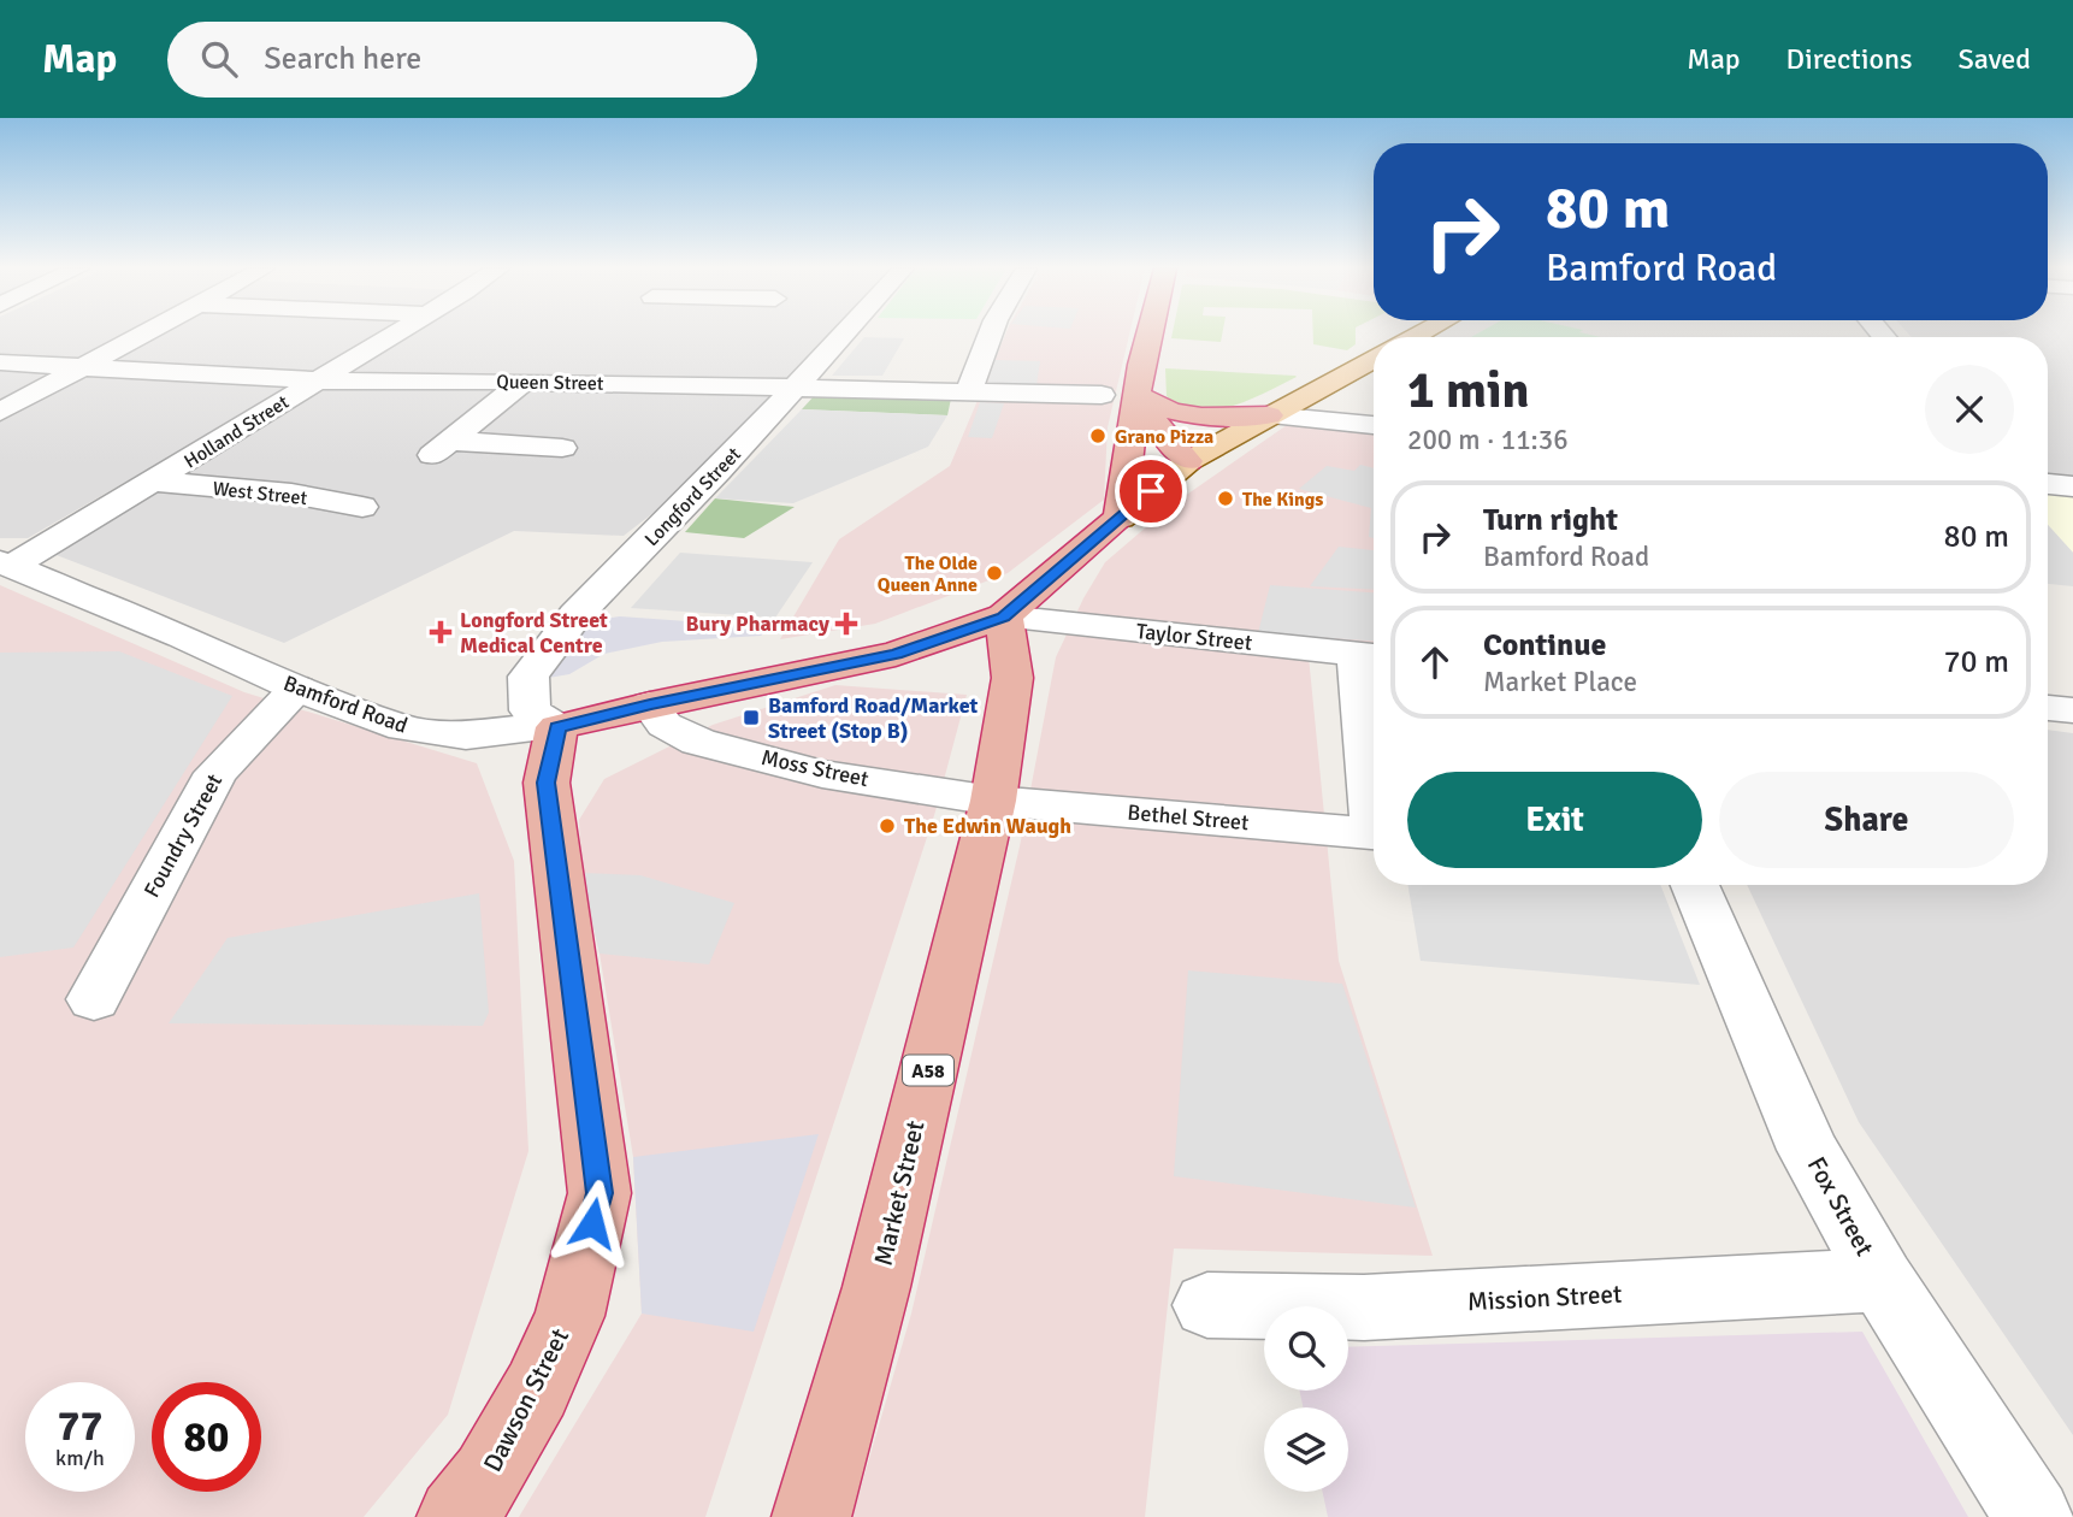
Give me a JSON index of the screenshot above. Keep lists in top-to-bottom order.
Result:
{
  "streets": {
    "highway": [
      "Bamford Road",
      "A58",
      "Market Street",
      "Dawson Street"
    ],
    "street": [
      "Queen Street",
      "Holland Street",
      "West Street",
      "Longford Street",
      "Taylor Street",
      "Moss Street",
      "Bethel Street",
      "Foundry Street",
      "Fox Street",
      "Mission Street"
    ]
  },
  "crossings": [
    ["Queen Street", "Holland Street"],
    ["Queen Street", "Longford Street"],
    ["Holland Street", "West Street"],
    ["Holland Street", "Bamford Road"],
    ["Longford Street", "Bamford Road"],
    ["Longford Street", "Dawson Street"],
    ["Taylor Street", "Bamford Road"],
    ["Taylor Street", "Market Street"],
    ["Bamford Road", "Moss Street"],
    ["Bamford Road", "Foundry Street"],
    ["Bamford Road", "Market Street"],
    ["Bamford Road", "Dawson Street"],
    ["Moss Street", "Bethel Street"],
    ["Moss Street", "Market Street"],
    ["Bethel Street", "Market Street"],
    ["Fox Street", "Mission Street"]
  ],
  "places": {
    "other": [
      "Grano Pizza",
      "The Kings",
      "The Olde Queen Anne",
      "The Edwin Waugh"
    ],
    "health": ["Bury Pharmacy", "Longford Street Medical Centre"],
    "transit": ["Bamford Road/Market Street (Stop B)"]
  },
  "page": {
    "header": "Map",
    "search": "Search here",
    "nav": ["Map", "Directions", "Saved"],
    "turn": ["80 m", "Bamford Road"],
    "heading": ["1 min", "200 m · 11:36"],
    "list": [
      {
        "name": "Turn right",
        "note": "Bamford Road",
        "value": "80 m"
      },
      {
        "name": "Continue",
        "note": "Market Place",
        "value": "70 m"
      }
    ],
    "buttons": ["Exit", "Share"],
    "speed": "77 km/h",
    "limit": "80"
  }
}
